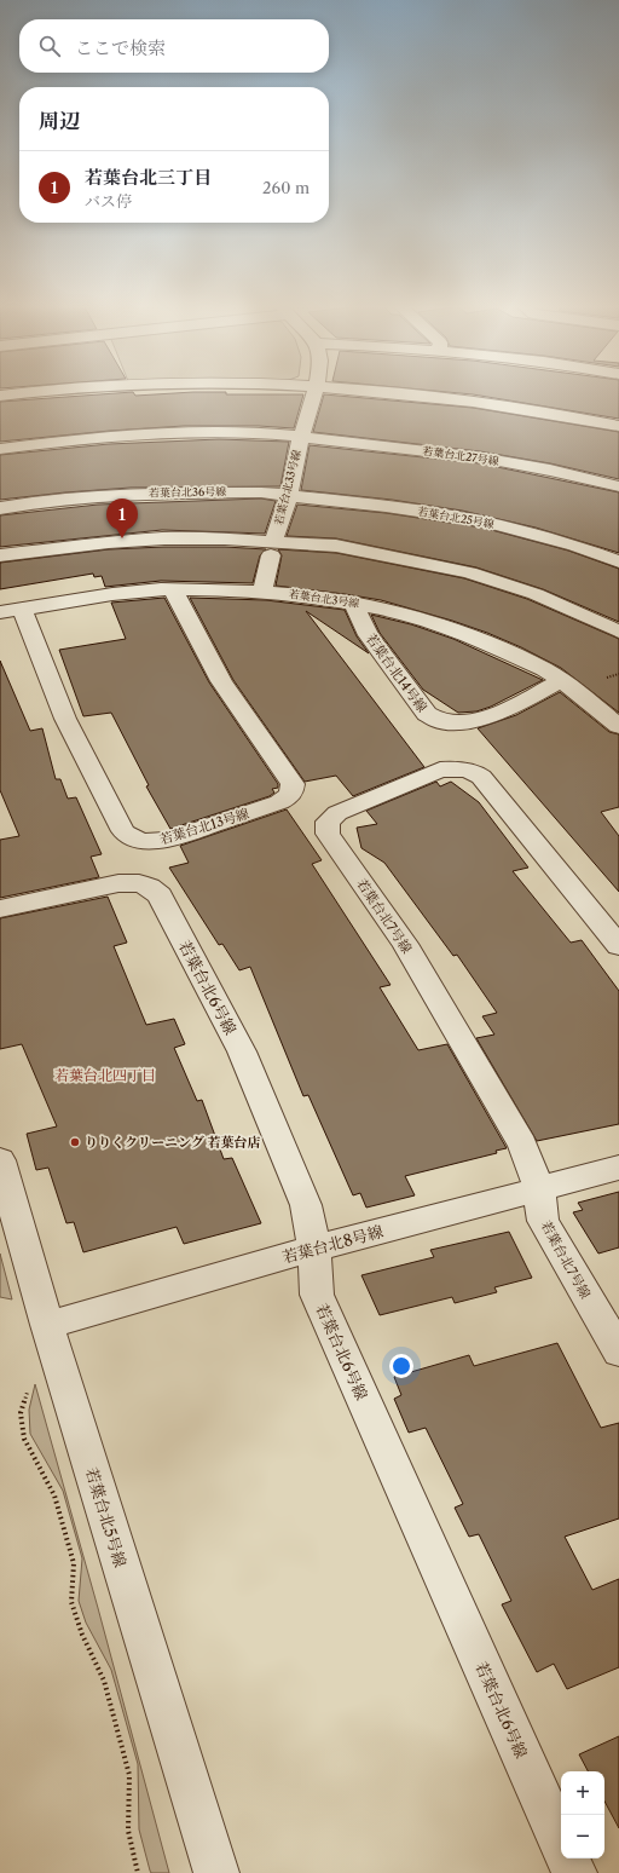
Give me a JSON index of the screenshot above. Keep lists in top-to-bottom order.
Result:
{
  "streets": {
    "street": [
      "若葉台北27号線",
      "若葉台北33号線",
      "若葉台北36号線",
      "若葉台北25号線",
      "若葉台北3号線",
      "若葉台北14号線",
      "若葉台北13号線",
      "若葉台北7号線",
      "若葉台北6号線",
      "若葉台北8号線",
      "若葉台北5号線"
    ]
  },
  "crossings": [
    ["若葉台北27号線", "若葉台北33号線"],
    ["若葉台北33号線", "若葉台北36号線"],
    ["若葉台北33号線", "若葉台北25号線"],
    ["若葉台北33号線", "若葉台北3号線"],
    ["若葉台北36号線", "若葉台北25号線"],
    ["若葉台北3号線", "若葉台北14号線"],
    ["若葉台北3号線", "若葉台北13号線"],
    ["若葉台北7号線", "若葉台北8号線"],
    ["若葉台北6号線", "若葉台北8号線"],
    ["若葉台北8号線", "若葉台北5号線"]
  ],
  "districts": ["若葉台北四丁目"],
  "places": ["りりくクリーニング 若葉台店"],
  "page": {
    "search": "ここで検索",
    "heading": "周辺",
    "list": [
      {
        "mark": "1",
        "name": "若葉台北三丁目",
        "note": "バス停",
        "value": "260 m"
      }
    ],
    "pins": "1",
    "map_buttons": ["+", "−"]
  }
}
